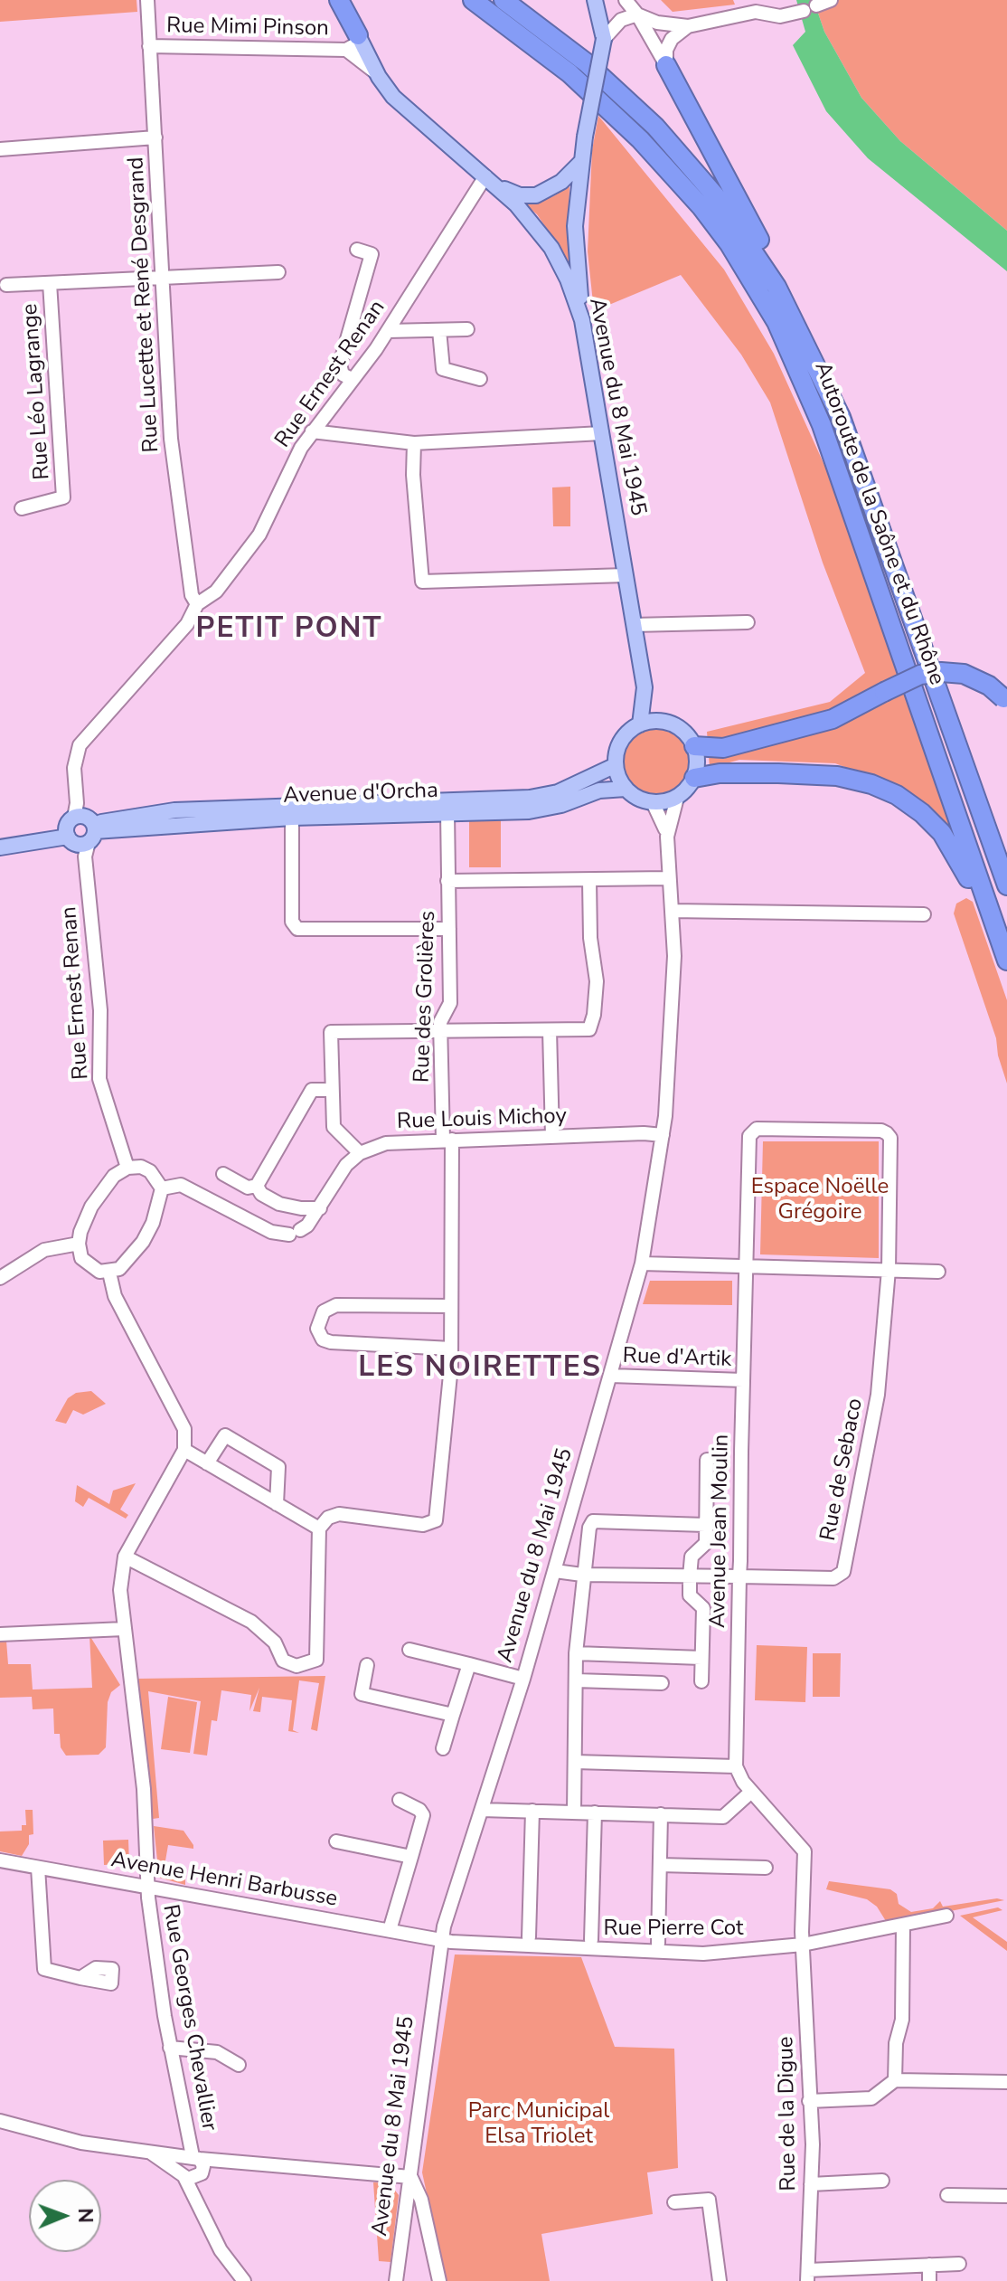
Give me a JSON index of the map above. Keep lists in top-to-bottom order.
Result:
{
  "streets": {
    "highway": ["Autoroute de la Saône et du Rhône"],
    "main road": ["Avenue du 8 Mai 1945", "Avenue d'Orcha"],
    "street": [
      "Rue Mimi Pinson",
      "Rue Lucette et René Desgrand",
      "Rue Ernest Renan",
      "Rue Léo Lagrange",
      "Rue des Grolières",
      "Rue Louis Michoy",
      "Rue d'Artik",
      "Rue de Sebaco",
      "Avenue Jean Moulin",
      "Avenue Henri Barbusse",
      "Rue Pierre Cot",
      "Rue Georges Chevallier",
      "Rue de la Digue"
    ]
  },
  "crossings": [
    ["Rue Mimi Pinson", "Rue Lucette et René Desgrand"],
    ["Rue Mimi Pinson", "Avenue du 8 Mai 1945"],
    ["Rue Lucette et René Desgrand", "Rue Ernest Renan"],
    ["Rue Ernest Renan", "Avenue du 8 Mai 1945"],
    ["Rue Ernest Renan", "Avenue d'Orcha"],
    ["Avenue du 8 Mai 1945", "Avenue d'Orcha"],
    ["Avenue du 8 Mai 1945", "Rue Louis Michoy"],
    ["Avenue du 8 Mai 1945", "Rue d'Artik"],
    ["Avenue du 8 Mai 1945", "Rue de Sebaco"],
    ["Avenue du 8 Mai 1945", "Avenue Henri Barbusse"],
    ["Avenue du 8 Mai 1945", "Rue Pierre Cot"],
    ["Avenue d'Orcha", "Rue des Grolières"],
    ["Rue des Grolières", "Rue Louis Michoy"],
    ["Rue d'Artik", "Avenue Jean Moulin"],
    ["Rue de Sebaco", "Avenue Jean Moulin"],
    ["Avenue Henri Barbusse", "Rue Pierre Cot"],
    ["Avenue Henri Barbusse", "Rue Georges Chevallier"],
    ["Rue Pierre Cot", "Rue de la Digue"]
  ],
  "districts": ["PETIT PONT", "LES NOIRETTES"],
  "parks": ["Espace Noëlle Grégoire", "Parc Municipal Elsa Triolet"],
  "north": "right"
}
